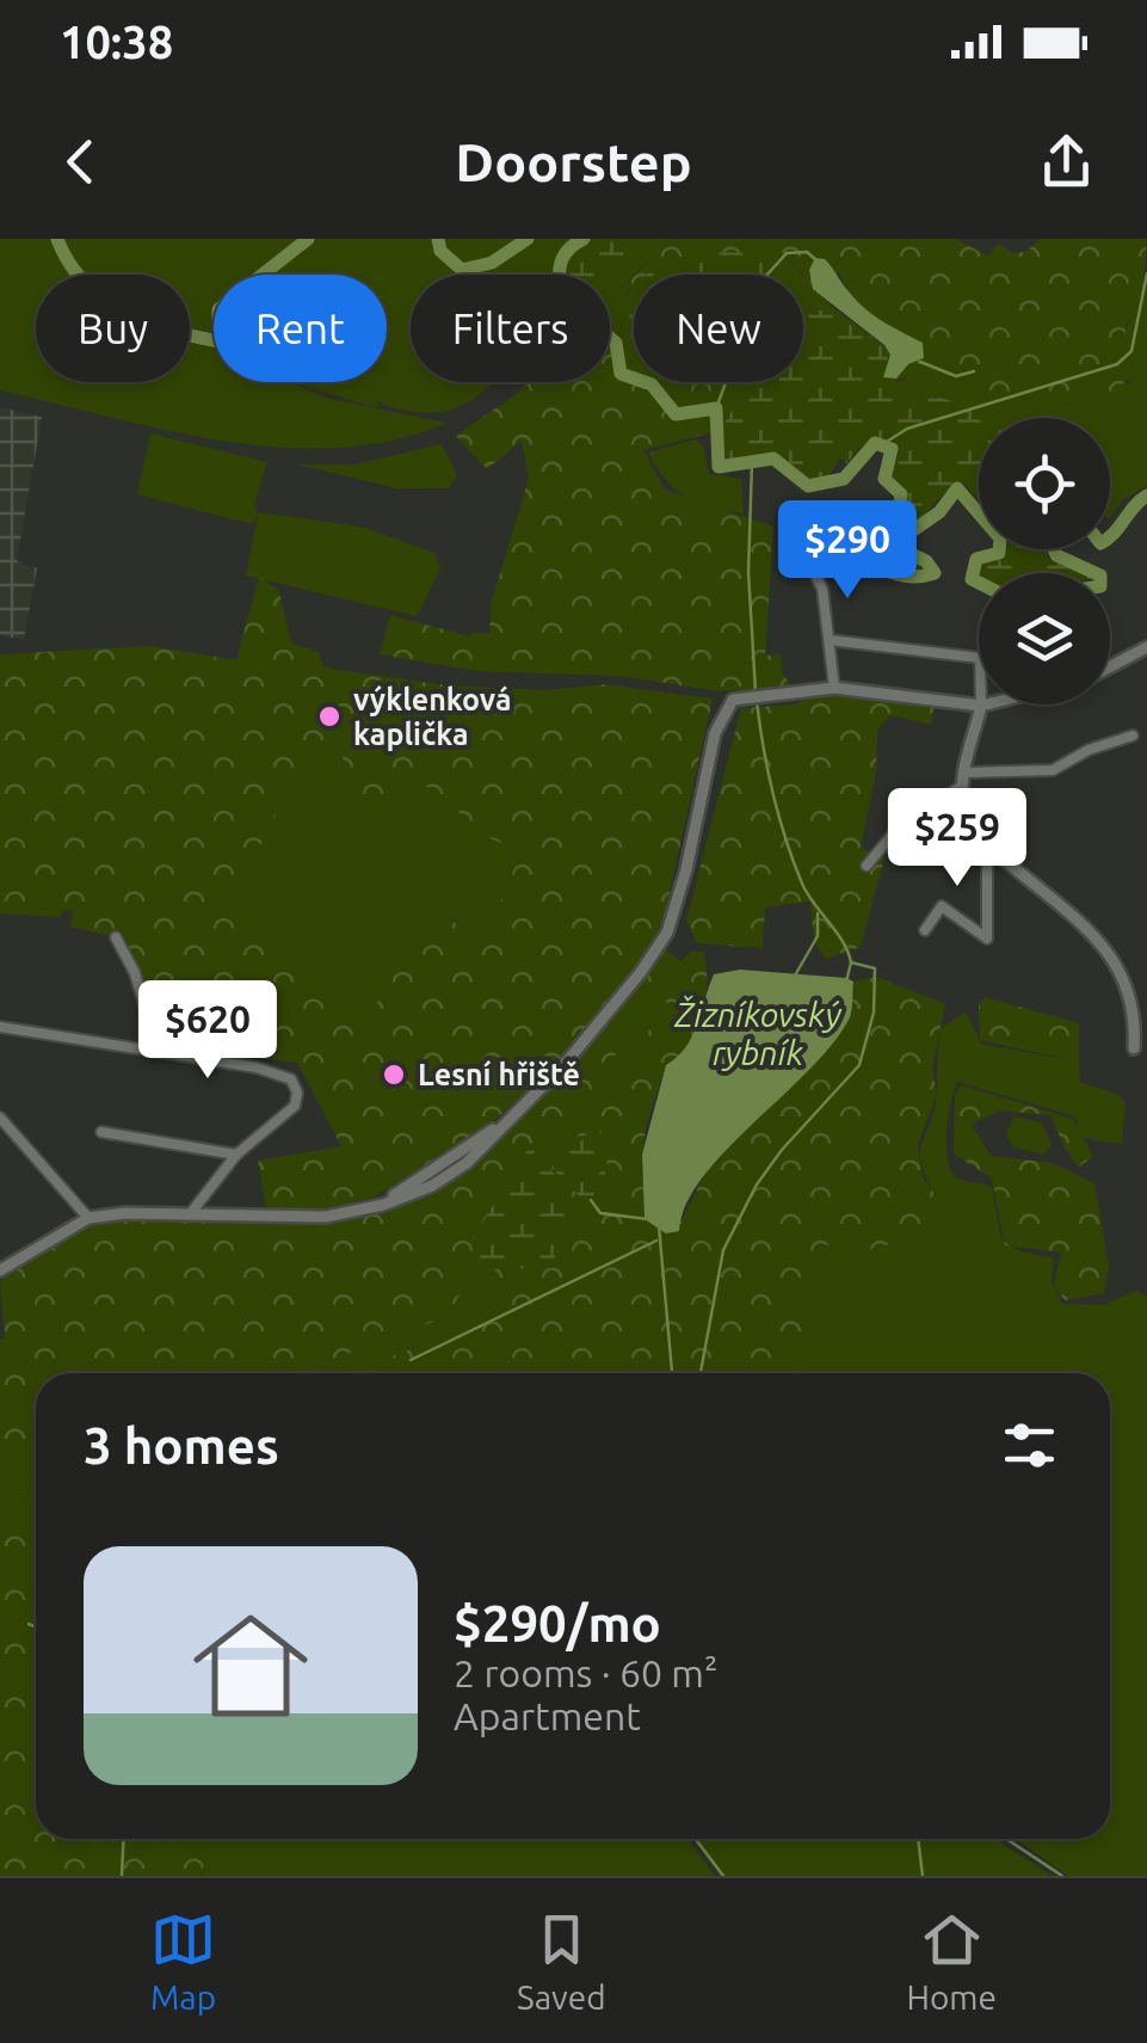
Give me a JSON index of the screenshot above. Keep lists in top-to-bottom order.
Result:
{
  "water": ["Žizníkovský rybník"],
  "places": ["výklenková kaplička", "Lesní hřiště"],
  "page": {
    "status": "10:38",
    "header": "Doorstep",
    "chip": [
      "Buy",
      "Rent",
      "Filters",
      "New"
    ],
    "price": ["$290", "$259", "$620"],
    "heading": "3 homes",
    "list": [
      {
        "name": "$290/mo",
        "note": "2 rooms · 60 m² · Apartment"
      }
    ],
    "tabs": ["Map", "Saved", "Home"]
  }
}
